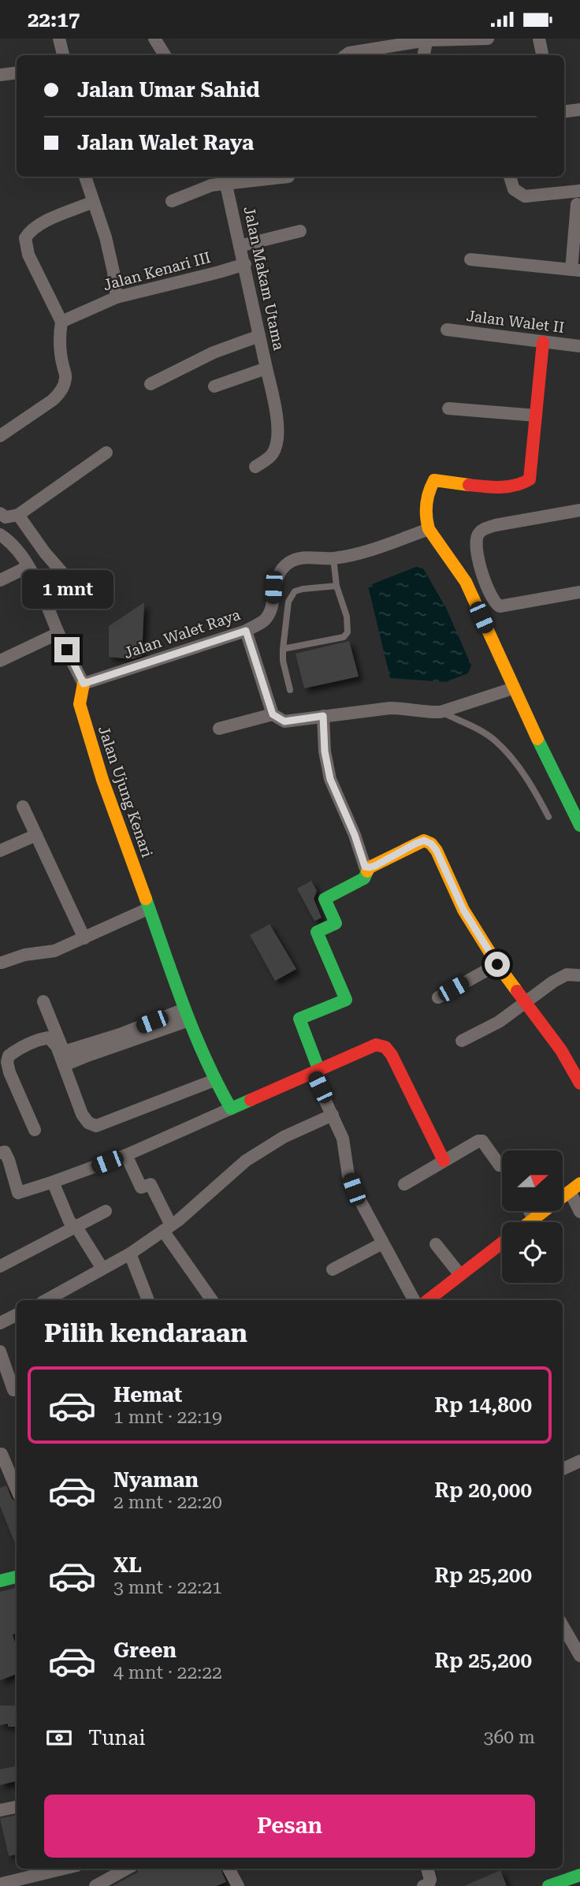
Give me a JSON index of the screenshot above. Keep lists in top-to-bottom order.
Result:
{
  "streets": {
    "street": [
      "Jalan Kenari III",
      "Jalan Makam Utama",
      "Jalan Walet II",
      "Jalan Walet Raya",
      "Jalan Ujung Kenari"
    ]
  },
  "crossings": [
    ["Jalan Kenari III", "Jalan Makam Utama"],
    ["Jalan Walet Raya", "Jalan Ujung Kenari"]
  ],
  "north": "right",
  "page": {
    "status": "22:17",
    "banner": ["Jalan Umar Sahid", "Jalan Walet Raya"],
    "bubble": "1 mnt",
    "heading": "Pilih kendaraan",
    "list": [
      {
        "name": "Hemat",
        "note": "1 mnt · 22:19",
        "value": "Rp 14,800"
      },
      {
        "name": "Nyaman",
        "note": "2 mnt · 22:20",
        "value": "Rp 20,000"
      },
      {
        "name": "XL",
        "note": "3 mnt · 22:21",
        "value": "Rp 25,200"
      },
      {
        "name": "Green",
        "note": "4 mnt · 22:22",
        "value": "Rp 25,200"
      }
    ],
    "pay": ["Tunai", "360 m"],
    "buttons": "Pesan"
  }
}
